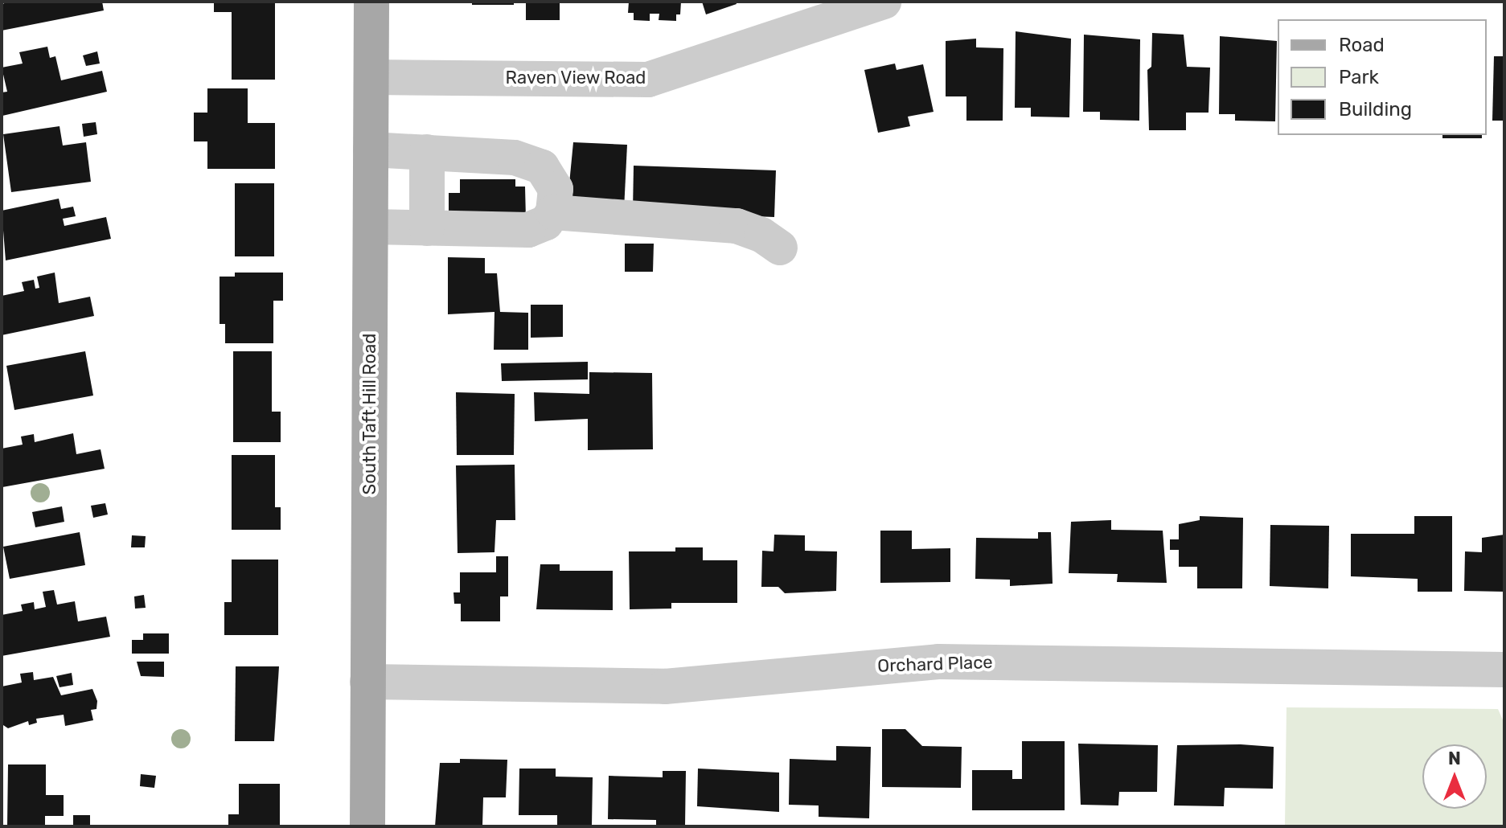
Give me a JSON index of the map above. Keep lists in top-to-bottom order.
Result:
{
  "streets": {
    "main road": ["South Taft Hill Road"],
    "street": ["Raven View Road", "Orchard Place"]
  },
  "crossings": [
    ["Raven View Road", "South Taft Hill Road"],
    ["South Taft Hill Road", "Orchard Place"]
  ],
  "legend": ["Road", "Park", "Building"],
  "north": "top"
}
